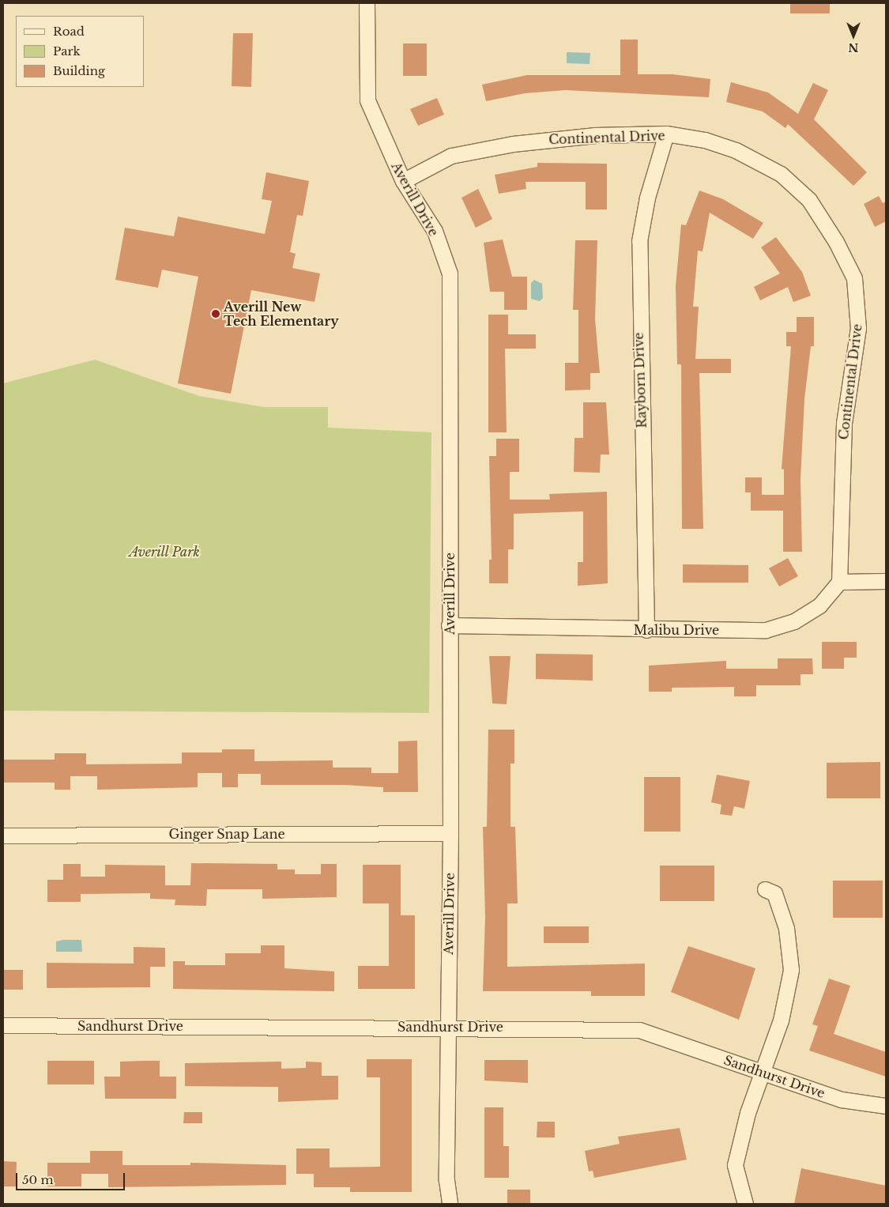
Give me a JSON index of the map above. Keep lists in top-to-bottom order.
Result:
{
  "streets": {
    "street": [
      "Continental Drive",
      "Averill Drive",
      "Rayborn Drive",
      "Malibu Drive",
      "Ginger Snap Lane",
      "Sandhurst Drive"
    ]
  },
  "crossings": [
    ["Continental Drive", "Averill Drive"],
    ["Continental Drive", "Rayborn Drive"],
    ["Continental Drive", "Malibu Drive"],
    ["Averill Drive", "Malibu Drive"],
    ["Averill Drive", "Ginger Snap Lane"],
    ["Averill Drive", "Sandhurst Drive"],
    ["Rayborn Drive", "Malibu Drive"]
  ],
  "parks": ["Averill Park"],
  "places": ["Averill New Tech Elementary"],
  "legend": ["Road", "Park", "Building"],
  "scale_bar": "50 m",
  "north": "bottom"
}
